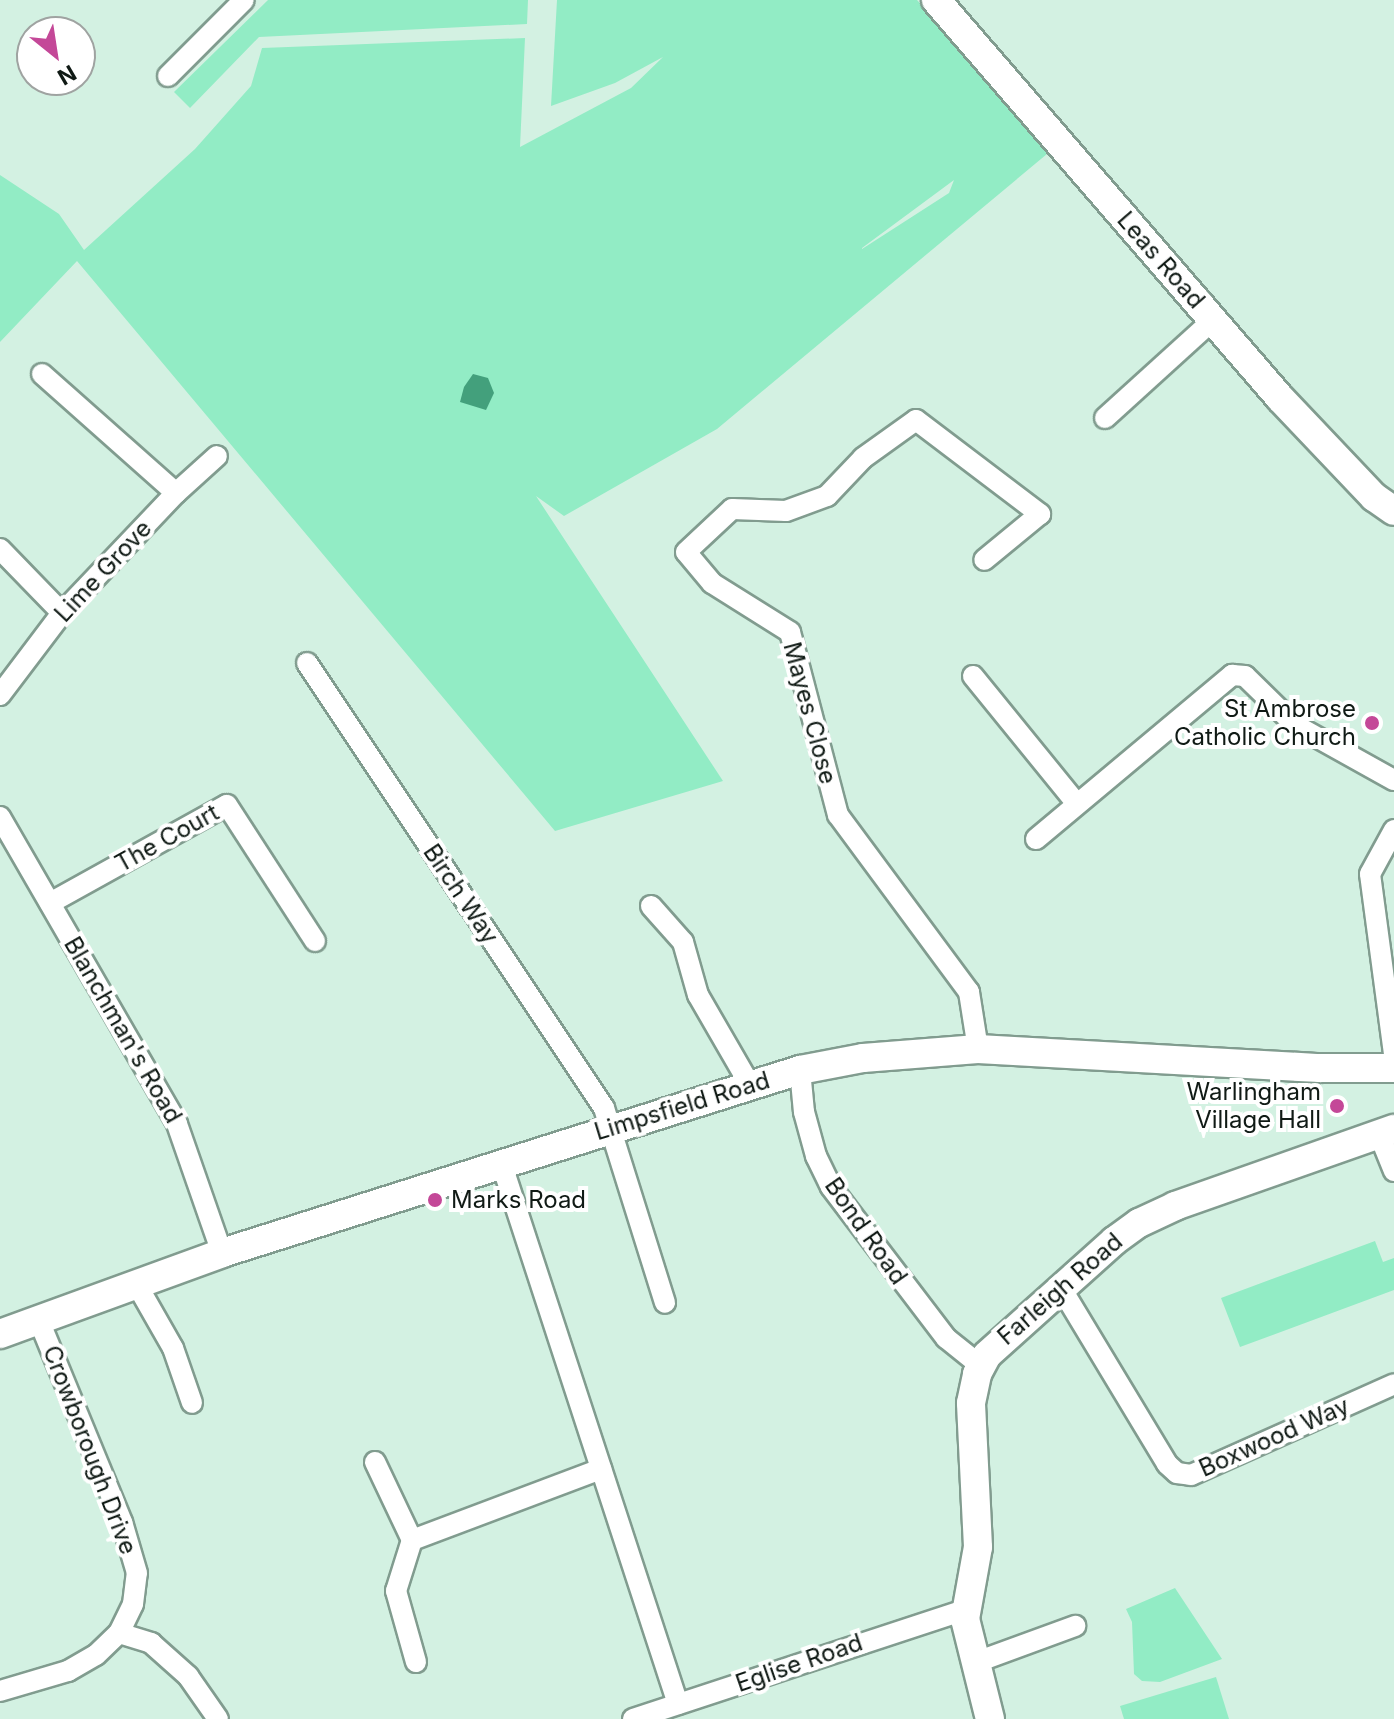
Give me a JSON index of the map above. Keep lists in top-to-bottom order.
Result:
{
  "streets": {
    "street": [
      "Leas Road",
      "Lime Grove",
      "Mayes Close",
      "The Court",
      "Birch Way",
      "Blanchman's Road",
      "Limpsfield Road",
      "Bond Road",
      "Farleigh Road",
      "Boxwood Way",
      "Crowborough Drive",
      "Eglise Road"
    ]
  },
  "crossings": [
    ["Mayes Close", "Limpsfield Road"],
    ["The Court", "Blanchman's Road"],
    ["Birch Way", "Limpsfield Road"],
    ["Blanchman's Road", "Limpsfield Road"],
    ["Limpsfield Road", "Bond Road"],
    ["Limpsfield Road", "Crowborough Drive"],
    ["Bond Road", "Farleigh Road"],
    ["Farleigh Road", "Boxwood Way"],
    ["Farleigh Road", "Eglise Road"]
  ],
  "places": ["St Ambrose Catholic Church", "Warlingham Village Hall", "Marks Road"],
  "north": "bottom right"
}
